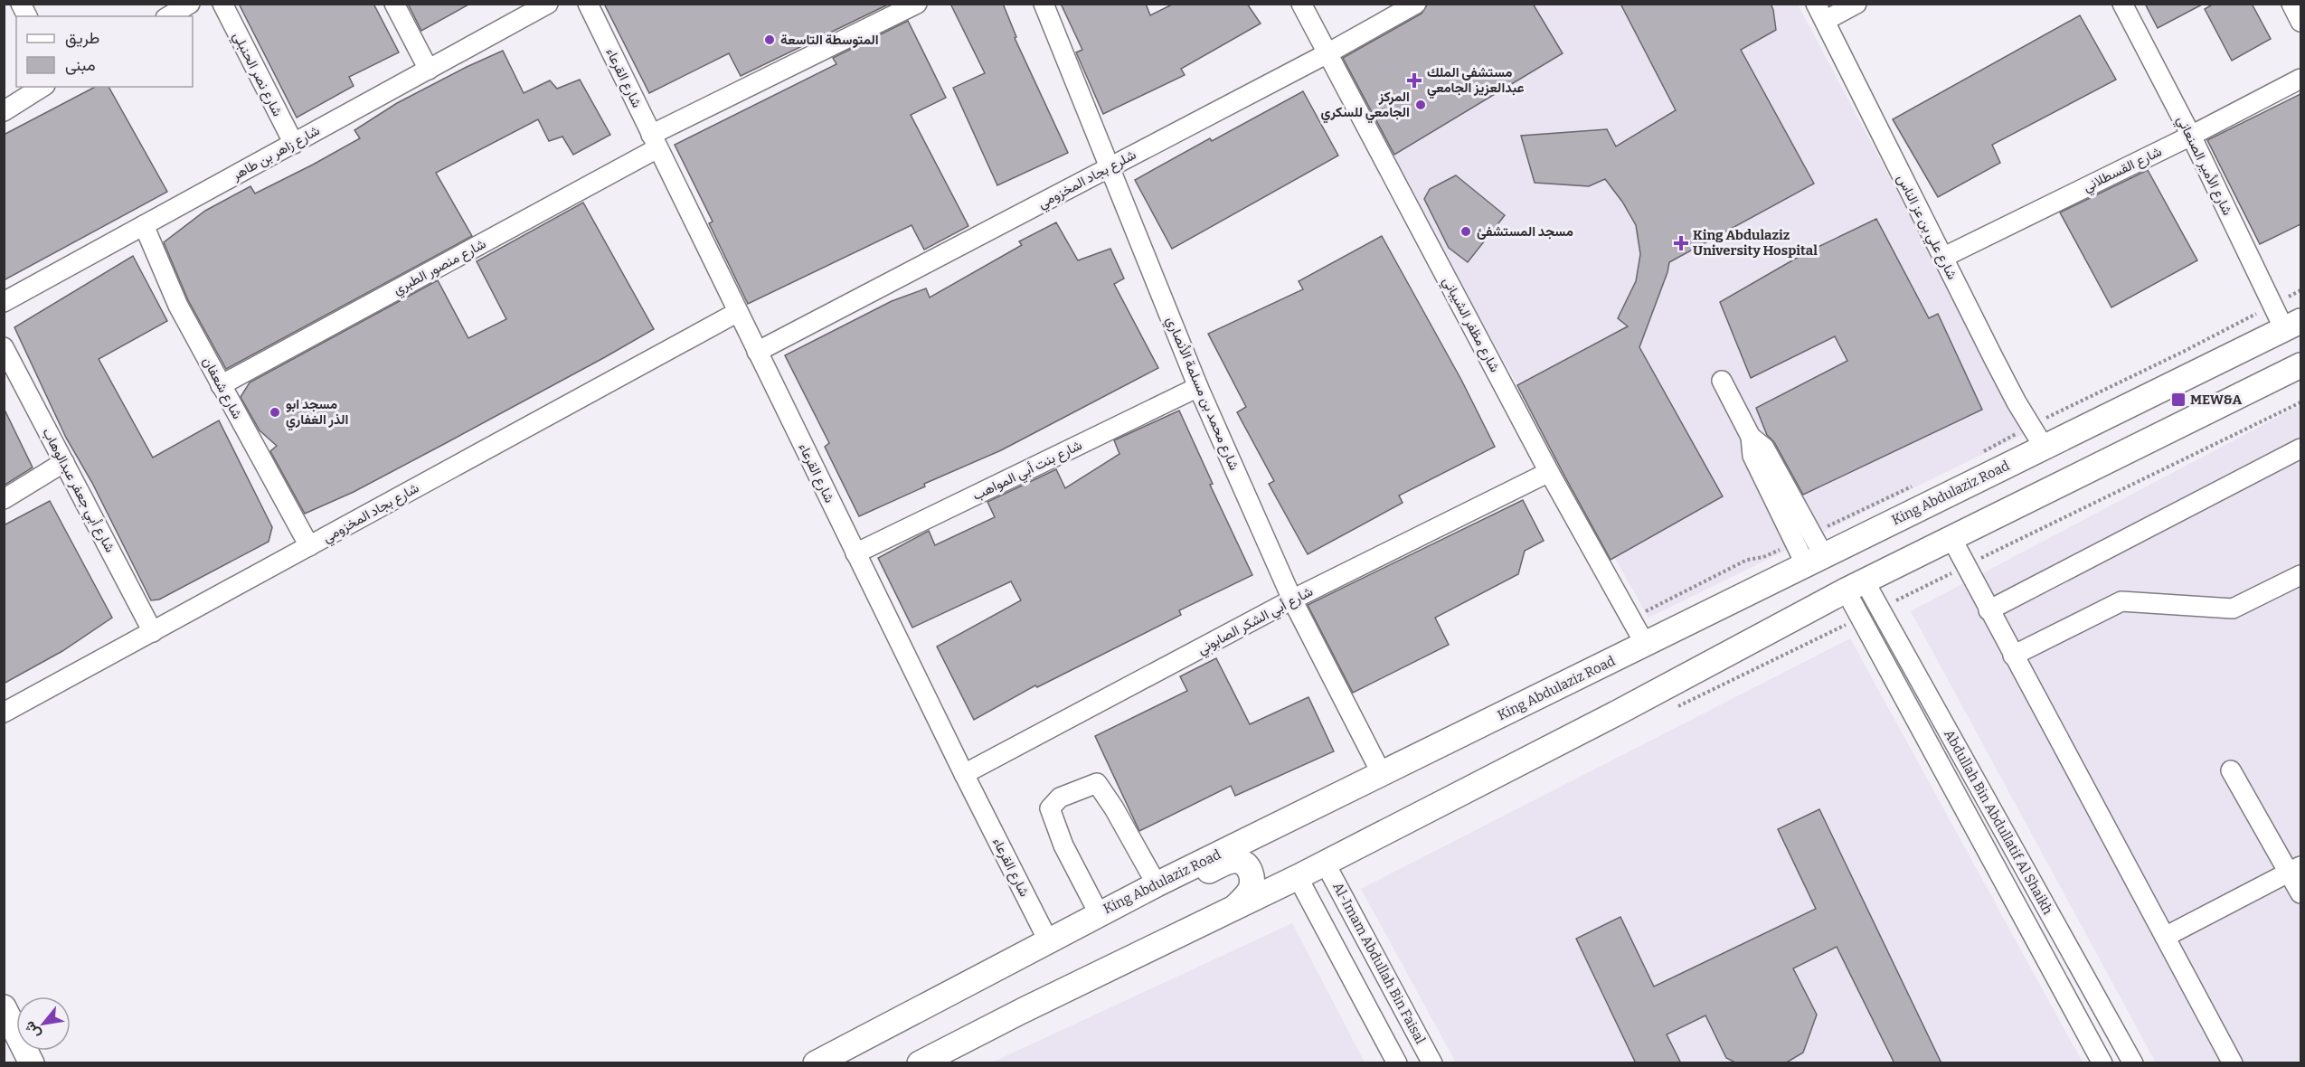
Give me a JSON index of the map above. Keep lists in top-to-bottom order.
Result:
{
  "streets": {
    "main road": ["King Abdulaziz Road"],
    "street": [
      "شارع نصر الحنبلي",
      "شارع القرعاء",
      "شارع زاهر بن طاهر",
      "شارع الأمير الصنعاني",
      "شارع القسطلاني",
      "شلرع بجاد المخزومي",
      "شارع علي بن عز الناس",
      "شارع منصور الطبري",
      "شارع مظفر الشيباني",
      "شارع شعفان",
      "شارع محمد بن مسلمة الأنصاري",
      "شارع بنت أبي المواهب",
      "شارع أبي جعفر عبدالوهاب",
      "شارع بجاد المخزومي",
      "شارع أبي الشكر الصابوني",
      "Abdullah Bin Abdullatif Al Shaikh",
      "Al-Imam Abdullah Bin Faisal"
    ]
  },
  "crossings": [
    ["شارع نصر الحنبلي", "شارع زاهر بن طاهر"],
    ["شارع القرعاء", "شلرع بجاد المخزومي"],
    ["شارع القرعاء", "شارع منصور الطبري"],
    ["شارع القرعاء", "شارع بنت أبي المواهب"],
    ["شارع القرعاء", "King Abdulaziz Road"],
    ["شارع القرعاء", "شارع بجاد المخزومي"],
    ["شارع القرعاء", "شارع أبي الشكر الصابوني"],
    ["شارع زاهر بن طاهر", "شارع شعفان"],
    ["شارع الأمير الصنعاني", "شارع القسطلاني"],
    ["شارع الأمير الصنعاني", "King Abdulaziz Road"],
    ["شارع القسطلاني", "شارع علي بن عز الناس"],
    ["شلرع بجاد المخزومي", "شارع مظفر الشيباني"],
    ["شلرع بجاد المخزومي", "شارع محمد بن مسلمة الأنصاري"],
    ["شارع علي بن عز الناس", "King Abdulaziz Road"],
    ["شارع منصور الطبري", "شارع شعفان"],
    ["شارع مظفر الشيباني", "King Abdulaziz Road"],
    ["شارع مظفر الشيباني", "شارع أبي الشكر الصابوني"],
    ["شارع شعفان", "شارع بجاد المخزومي"],
    ["شارع محمد بن مسلمة الأنصاري", "شارع بنت أبي المواهب"],
    ["شارع محمد بن مسلمة الأنصاري", "King Abdulaziz Road"],
    ["شارع محمد بن مسلمة الأنصاري", "شارع أبي الشكر الصابوني"],
    ["شارع أبي جعفر عبدالوهاب", "شارع بجاد المخزومي"]
  ],
  "places": {
    "other": [
      "المتوسطة التاسعة",
      "المركز الجامعي للسكري",
      "مسجد المستشفئ",
      "مسجد ابو الذر الغفاري"
    ],
    "health": ["مستشفى الملك عبدالعزيز الجامعي", "King Abdulaziz University Hospital"],
    "transit": ["MEW&A"]
  },
  "legend": ["طريق", "مبنى"],
  "north": "bottom left"
}
